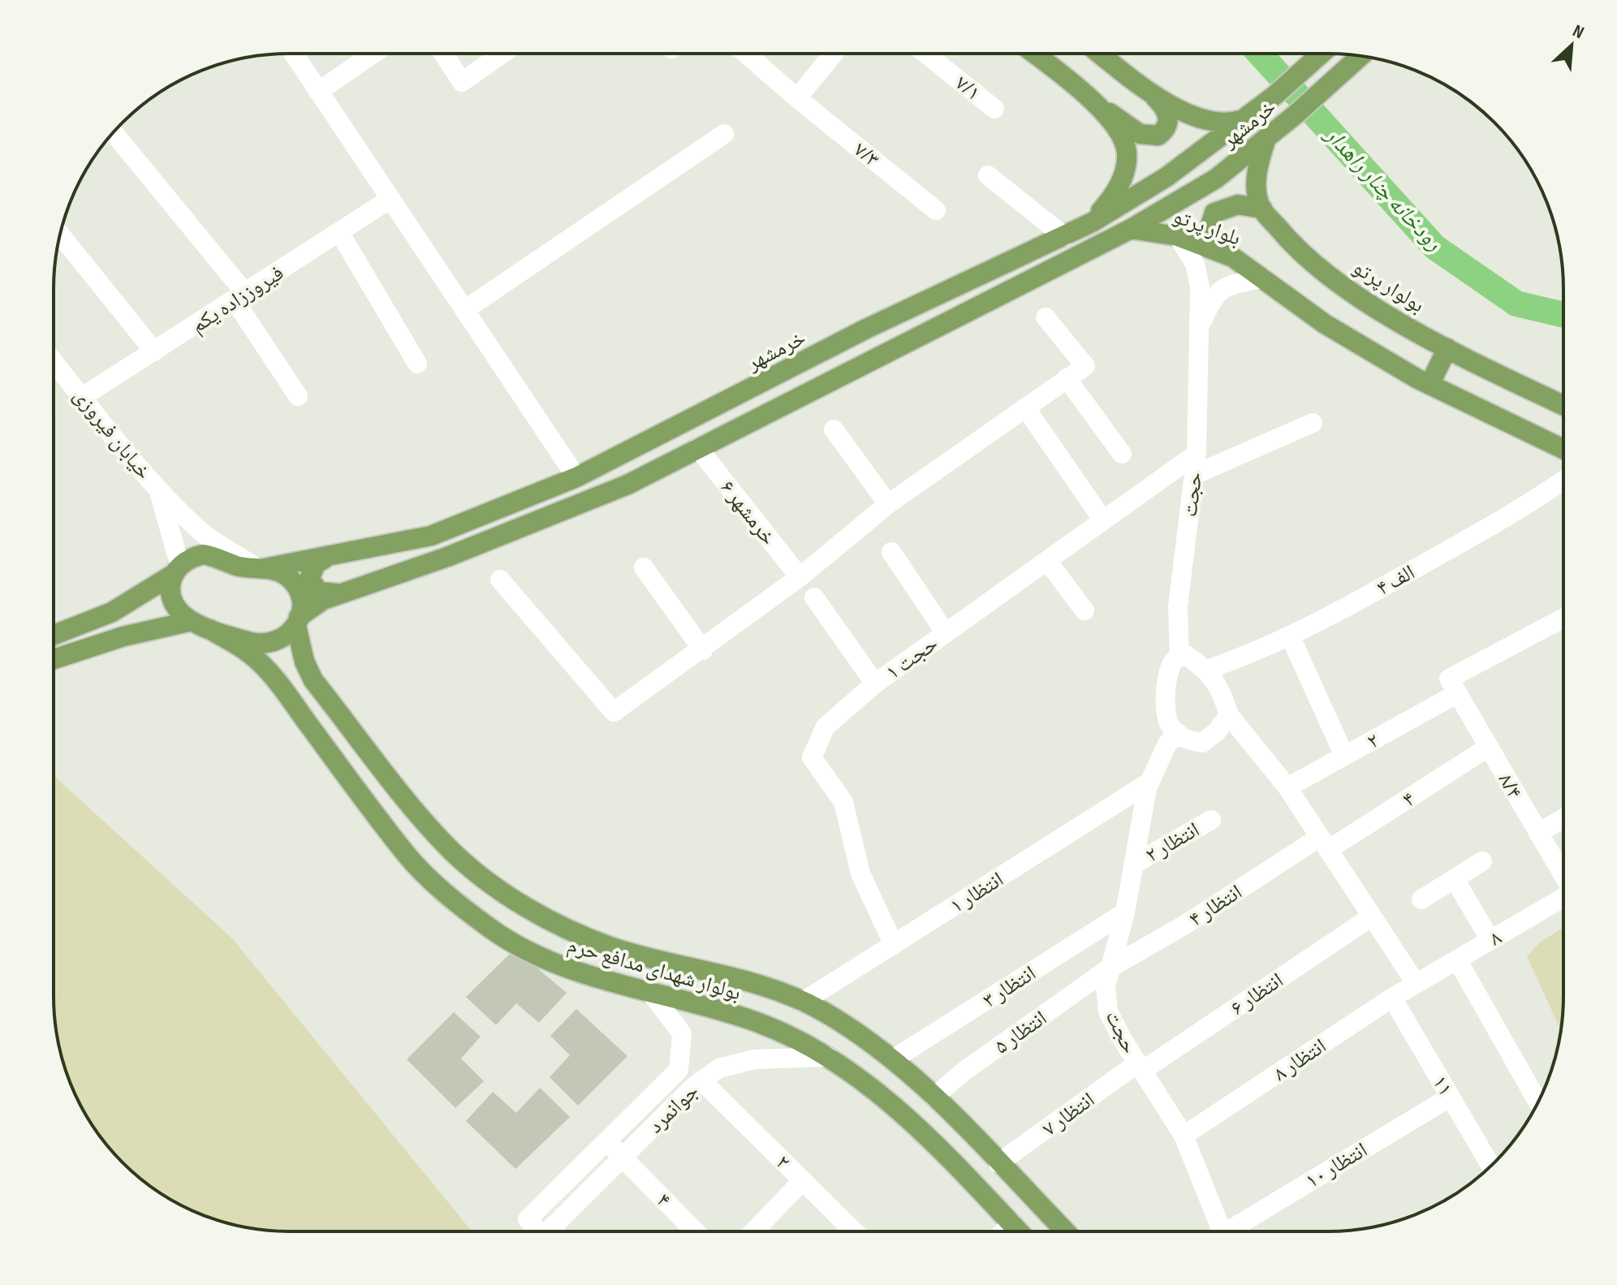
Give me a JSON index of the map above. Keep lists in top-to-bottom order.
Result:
{
  "streets": {
    "main road": [
      "خرمشهر",
      "بلوار پرتو",
      "بولوار پرتو",
      "بولوار شهدای مدافع حرم"
    ],
    "street": [
      "۷/۱",
      "۷/۳",
      "فیروززاده یکم",
      "خیابان فیروزی",
      "حجت",
      "خرمشهر ۶",
      "۴ الف",
      "حجت ۱",
      "۲",
      "۸/۴",
      "۴",
      "انتظار ۲",
      "انتظار ۱",
      "انتظار ۴",
      "۸",
      "انتظار ۳",
      "انتظار ۶",
      "انتظار ۵",
      "انتظار ۸",
      "۱۱",
      "جوانمرد",
      "انتظار ۷",
      "انتظار ۱۰"
    ]
  },
  "crossings": [
    ["خرمشهر", "بلوار پرتو"],
    ["خرمشهر", "بولوار پرتو"],
    ["خرمشهر", "خیابان فیروزی"],
    ["خرمشهر", "خرمشهر ۶"],
    ["خرمشهر", "بولوار شهدای مدافع حرم"],
    ["بلوار پرتو", "حجت"],
    ["فیروززاده یکم", "خیابان فیروزی"],
    ["خیابان فیروزی", "بولوار شهدای مدافع حرم"],
    ["حجت", "۴ الف"],
    ["حجت", "حجت ۱"],
    ["حجت", "انتظار ۲"],
    ["حجت", "انتظار ۱"],
    ["حجت", "انتظار ۴"],
    ["حجت", "انتظار ۳"],
    ["حجت", "انتظار ۶"],
    ["حجت", "انتظار ۵"],
    ["حجت", "انتظار ۸"],
    ["حجت", "انتظار ۷"],
    ["حجت ۱", "انتظار ۱"],
    ["۲", "۸/۴"],
    ["۲", "جوانمرد"],
    ["۸/۴", "۴"],
    ["۴", "انتظار ۴"],
    ["۴", "جوانمرد"],
    ["انتظار ۱", "بولوار شهدای مدافع حرم"],
    ["انتظار ۴", "انتظار ۵"],
    ["۸", "انتظار ۸"],
    ["بولوار شهدای مدافع حرم", "انتظار ۳"],
    ["بولوار شهدای مدافع حرم", "انتظار ۵"],
    ["بولوار شهدای مدافع حرم", "جوانمرد"],
    ["بولوار شهدای مدافع حرم", "انتظار ۷"],
    ["انتظار ۶", "انتظار ۷"],
    ["انتظار ۸", "۱۱"],
    ["۱۱", "انتظار ۱۰"]
  ],
  "water": ["رودخانه چنار راهدار"],
  "north": "top right"
}
